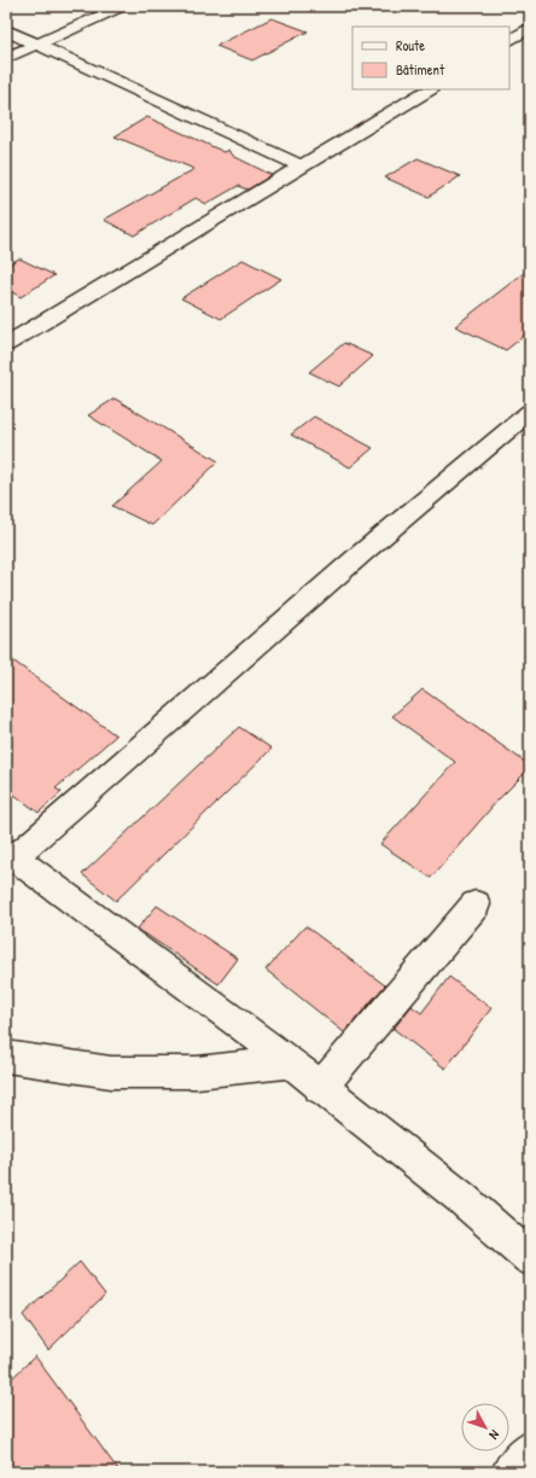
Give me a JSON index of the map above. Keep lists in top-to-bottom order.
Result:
{
  "legend": ["Route", "Bâtiment"],
  "north": "bottom right"
}
